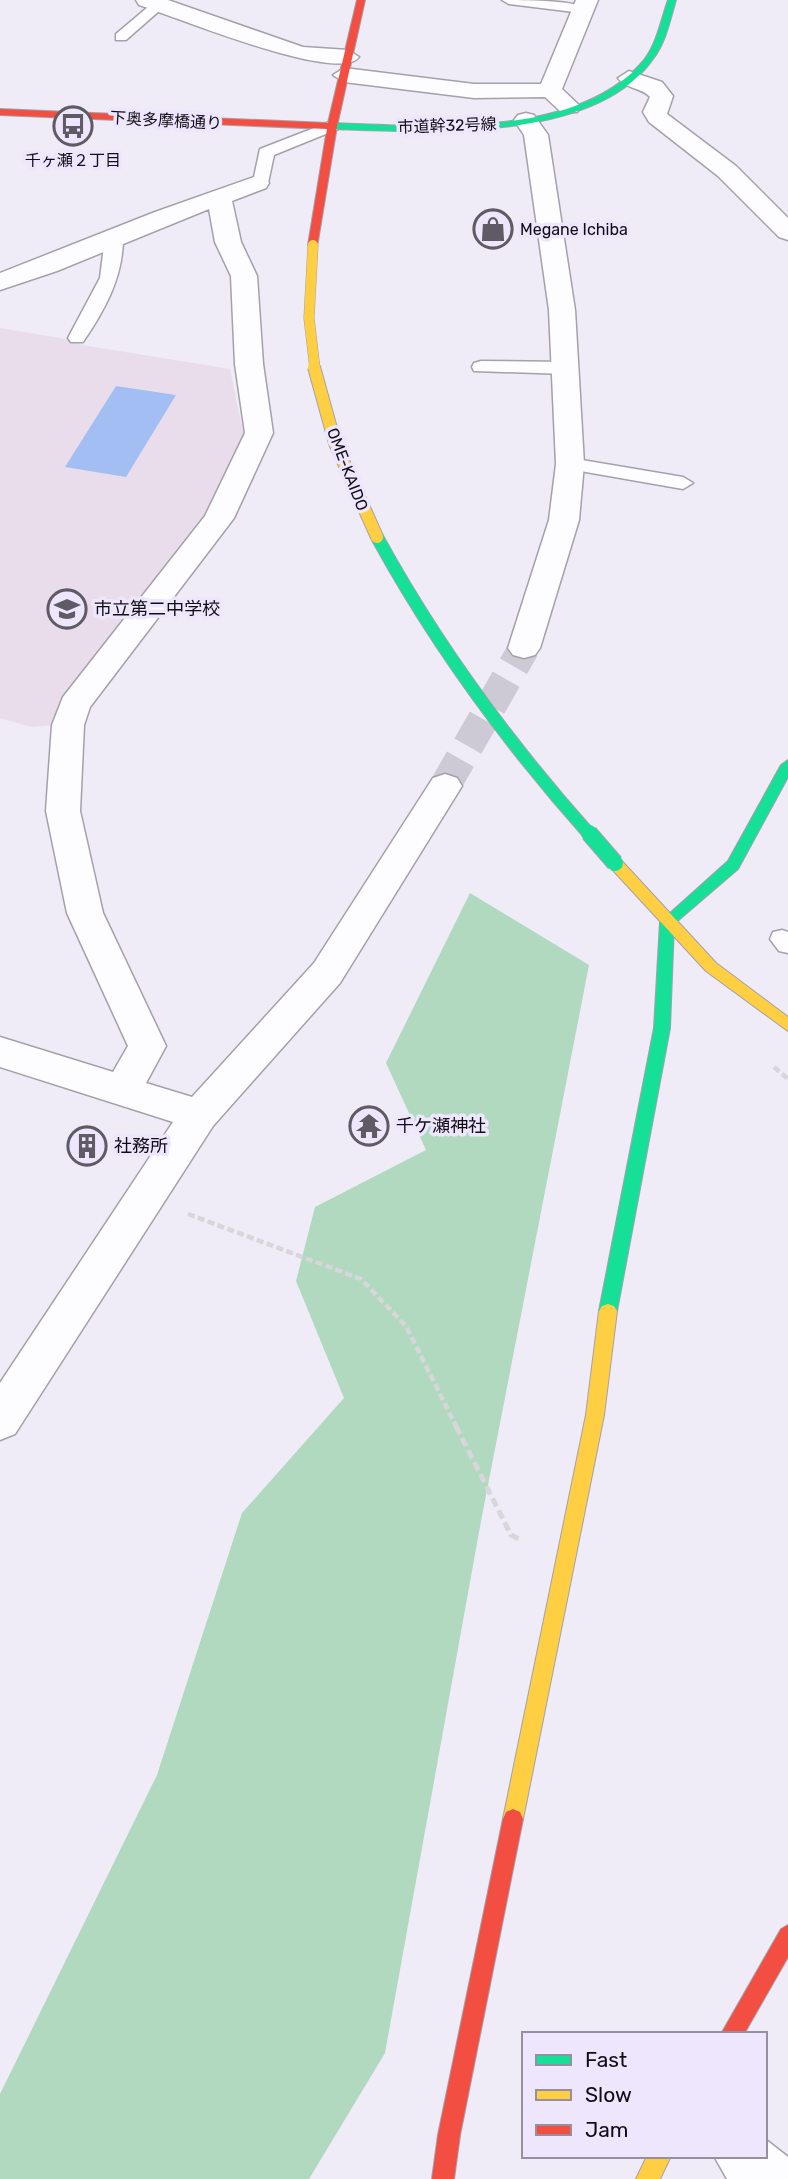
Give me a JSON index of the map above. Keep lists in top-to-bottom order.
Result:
{
  "streets": {
    "main road": ["下奥多摩橋通り", "市道幹32号線", "OME-KAIDO"]
  },
  "crossings": [
    ["下奥多摩橋通り", "市道幹32号線"],
    ["下奥多摩橋通り", "OME-KAIDO"],
    ["市道幹32号線", "OME-KAIDO"]
  ],
  "places": {
    "bus stop": ["千ヶ瀬２丁目"],
    "shop": ["Megane Ichiba"],
    "school or university": ["市立第二中学校"],
    "temple": ["千ケ瀬神社"],
    "building": ["社務所"]
  },
  "legend": ["Fast", "Slow", "Jam"]
}
